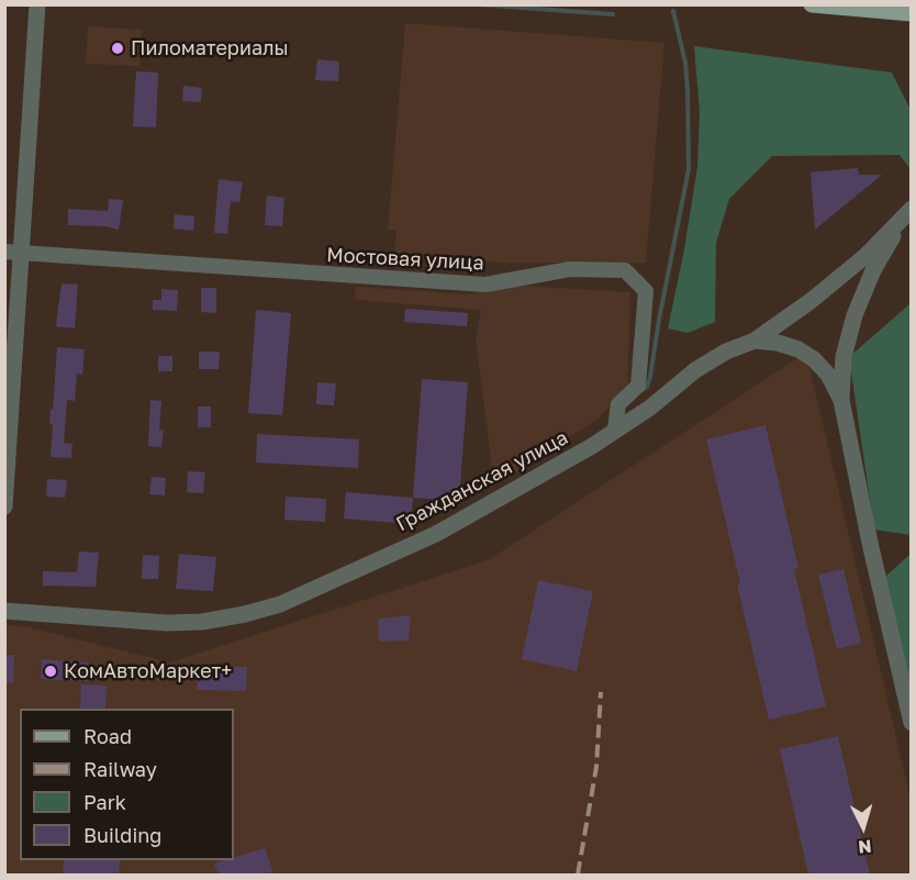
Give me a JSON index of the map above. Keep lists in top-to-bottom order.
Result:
{
  "streets": {
    "street": ["Мостовая улица", "Гражданская улица"]
  },
  "crossings": [
    ["Мостовая улица", "Гражданская улица"]
  ],
  "places": ["Пиломатериалы", "КомАвтоМаркет+"],
  "legend": [
    "Road",
    "Railway",
    "Park",
    "Building"
  ],
  "north": "bottom"
}
